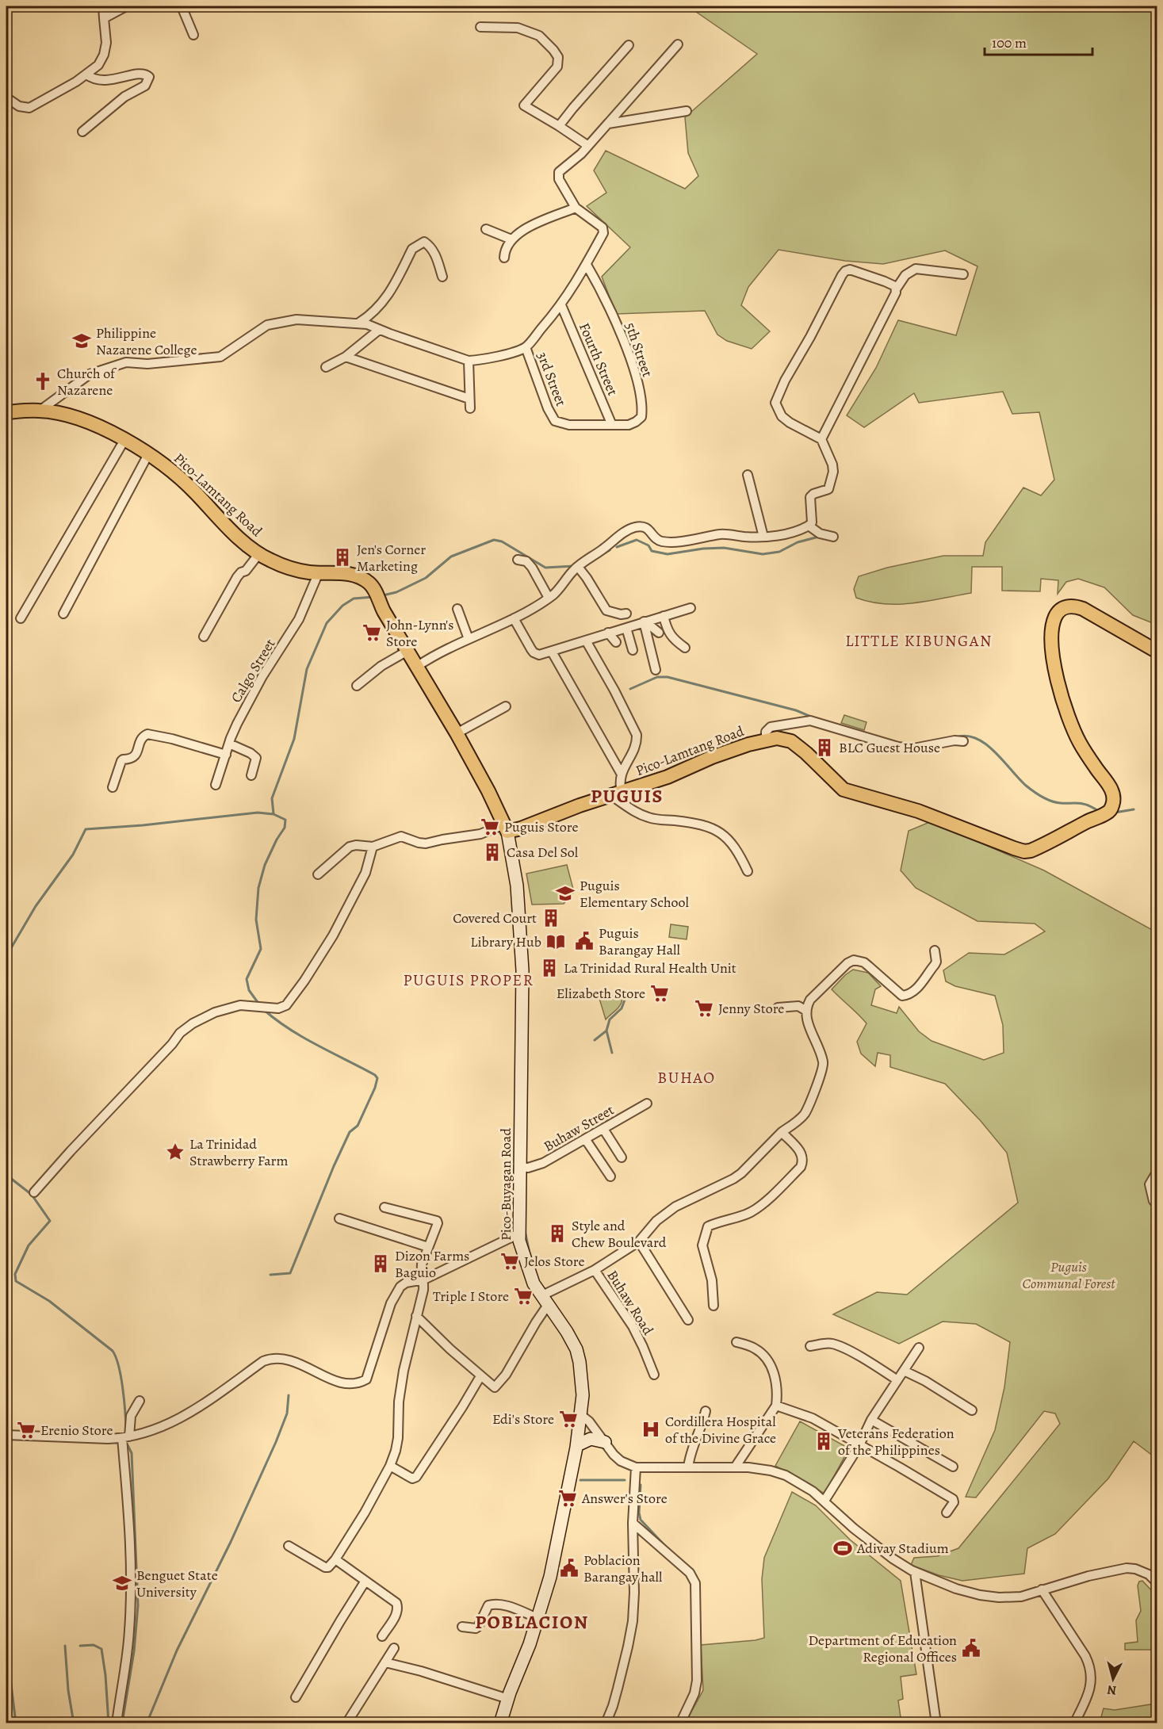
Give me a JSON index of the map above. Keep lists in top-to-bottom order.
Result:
{
  "streets": {
    "main road": ["Pico-Lamtang Road", "Pico-Buyagan Road"],
    "street": [
      "5th Street",
      "Fourth Street",
      "3rd Street",
      "Calgo Street",
      "Buhaw Street",
      "Buhaw Road"
    ]
  },
  "crossings": [
    ["5th Street", "Fourth Street"],
    ["5th Street", "3rd Street"],
    ["Fourth Street", "3rd Street"],
    ["Pico-Lamtang Road", "Calgo Street"],
    ["Pico-Lamtang Road", "Pico-Buyagan Road"],
    ["Buhaw Street", "Pico-Buyagan Road"]
  ],
  "districts": [
    "LITTLE KIBUNGAN",
    "PUGUIS",
    "PUGUIS PROPER",
    "BUHAO",
    "POBLACION"
  ],
  "parks": ["Puguis Communal Forest"],
  "places": {
    "school or university": ["Philippine Nazarene College", "Puguis Elementary School", "Benguet State University"],
    "church": ["Church of Nazarene"],
    "building": [
      "Jen's Corner Marketing",
      "BLC Guest House",
      "Casa Del Sol",
      "Covered Court",
      "La Trinidad Rural Health Unit",
      "Style and Chew Boulevard",
      "Dizon Farms Baguio",
      "Veterans Federation of the Philippines"
    ],
    "supermarket": [
      "John-Lynn's Store",
      "Puguis Store",
      "Elizabeth Store",
      "Jenny Store",
      "Jelos Store",
      "Triple I Store",
      "Edi's Store",
      "Erenio Store",
      "Answer's Store"
    ],
    "public building": ["Puguis Barangay Hall", "Poblacion Barangay hall", "Department of Education Regional Offices"],
    "library": ["Library Hub"],
    "place": ["La Trinidad Strawberry Farm"],
    "hospital": ["Cordillera Hospital of the Divine Grace"],
    "sports": ["Adivay Stadium"]
  },
  "scale_bar": "100 m",
  "north": "bottom"
}
